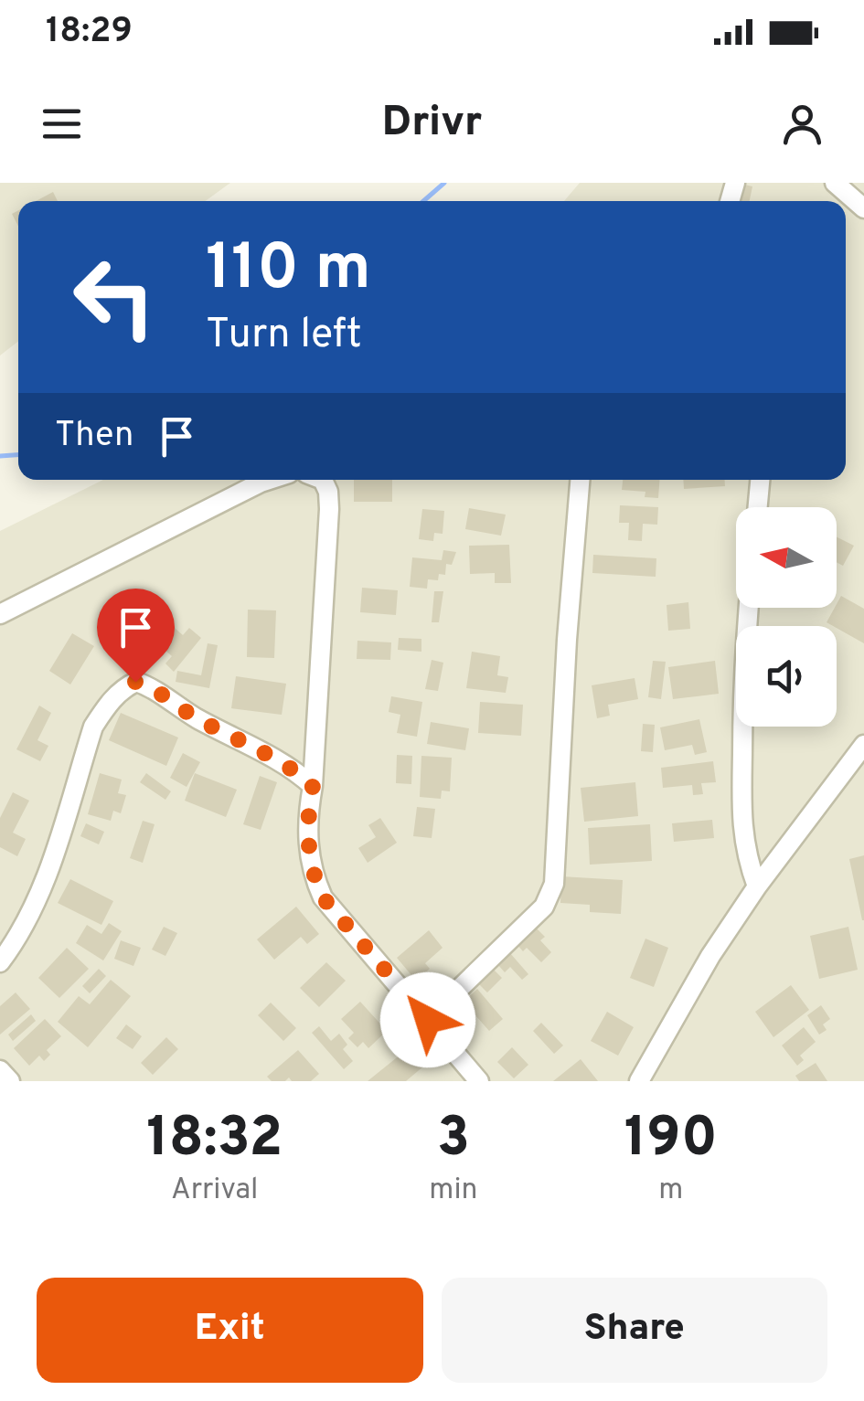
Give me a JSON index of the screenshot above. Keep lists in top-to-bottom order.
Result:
{
  "north": "left",
  "page": {
    "status": "18:29",
    "header": "Drivr",
    "turn": ["110 m", "Turn left"],
    "then": "Then",
    "eta": [
      "18:32",
      "Arrival",
      "3",
      "min",
      "190",
      "m"
    ],
    "buttons": ["Exit", "Share"]
  }
}
